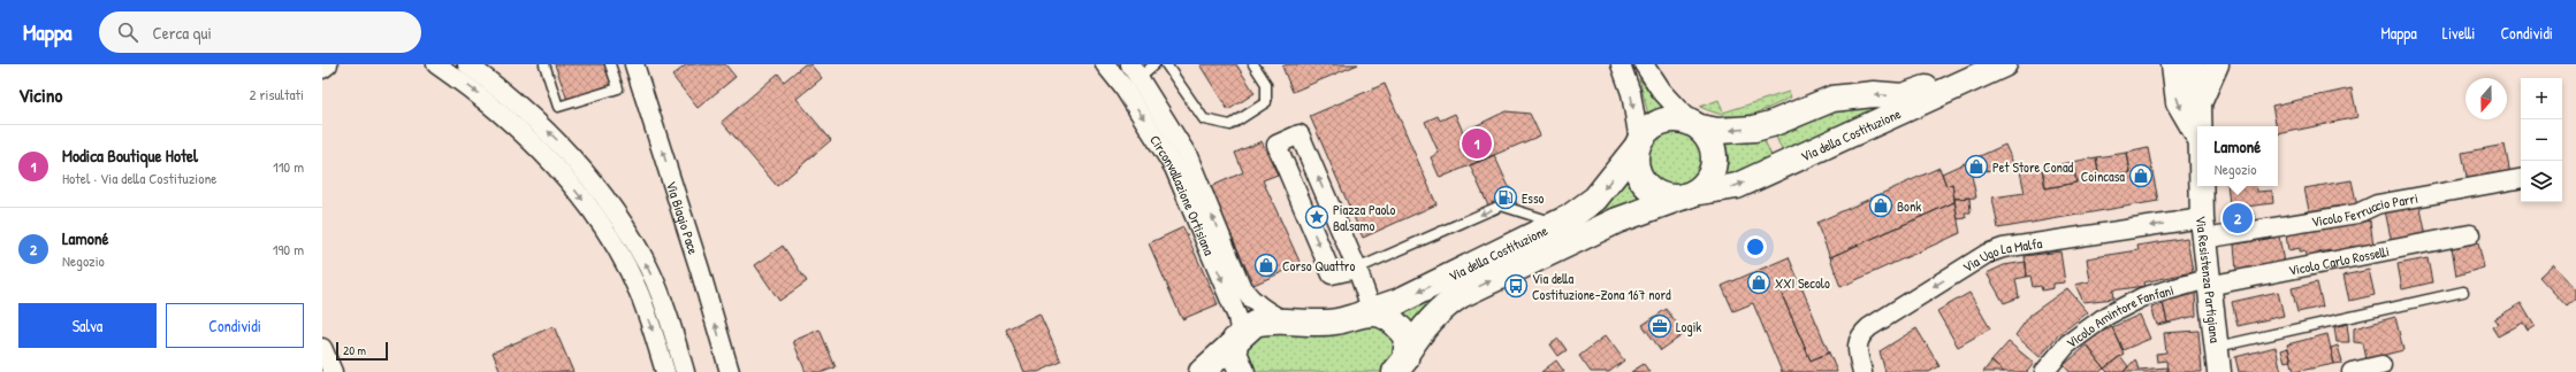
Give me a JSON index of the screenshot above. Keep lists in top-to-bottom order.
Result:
{
  "streets": {
    "main road": ["Via della Costituzione"],
    "street": [
      "Circonvallazione Ortisiana",
      "Vicolo Ferruccio Parri",
      "Via Biagio Pace",
      "Via Ugo La Malfa",
      "Vicolo Carlo Rosselli",
      "Via Resistenza Partigiana",
      "Vicolo Amintore Fanfani"
    ]
  },
  "crossings": [
    ["Via della Costituzione", "Circonvallazione Ortisiana"],
    ["Vicolo Ferruccio Parri", "Via Ugo La Malfa"],
    ["Vicolo Ferruccio Parri", "Via Resistenza Partigiana"],
    ["Via Ugo La Malfa", "Via Resistenza Partigiana"],
    ["Vicolo Carlo Rosselli", "Via Resistenza Partigiana"],
    ["Vicolo Carlo Rosselli", "Vicolo Amintore Fanfani"],
    ["Via Resistenza Partigiana", "Vicolo Amintore Fanfani"]
  ],
  "one_way": ["Via Ugo La Malfa"],
  "places": {
    "shop": [
      "Pet Store Conad",
      "Coincasa",
      "Bonk",
      "Corso Quattro",
      "XXI Secolo"
    ],
    "fuel station": ["Esso"],
    "place": ["Piazza Paolo Balsamo"],
    "bus stop": ["Via della Costituzione-Zona 167 nord"],
    "office": ["Logik"]
  },
  "scale_bar": "20 m",
  "north": "bottom",
  "page": {
    "header": "Mappa",
    "search": "Cerca qui",
    "nav": ["Mappa", "Livelli", "Condividi"],
    "heading": ["Vicino", "2 risultati"],
    "map_buttons": ["+", "−"],
    "list": [
      {
        "mark": "1",
        "name": "Modica Boutique Hotel",
        "note": "Hotel · Via della Costituzione",
        "value": "110 m"
      },
      {
        "mark": "2",
        "name": "Lamoné",
        "note": "Negozio",
        "value": "190 m"
      }
    ],
    "pins": ["1", "2"],
    "popup": ["Lamoné", "Negozio"],
    "buttons": ["Salva", "Condividi"],
    "scale": "20 m"
  }
}
